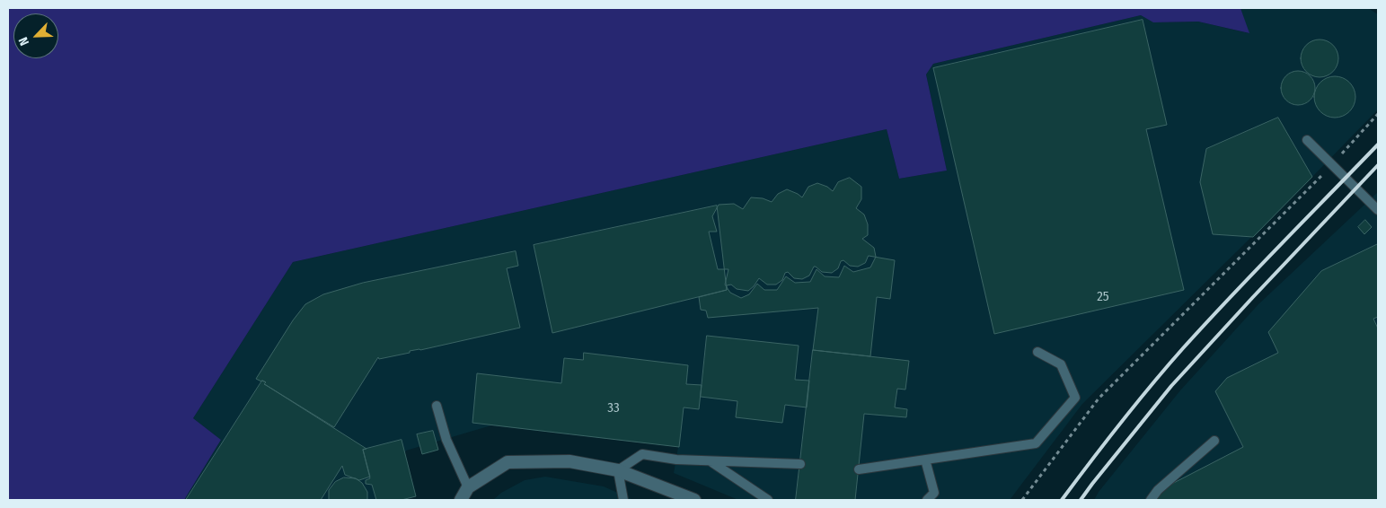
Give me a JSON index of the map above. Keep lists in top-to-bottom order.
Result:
{
  "house_numbers": ["25", "33"],
  "north": "bottom left"
}
